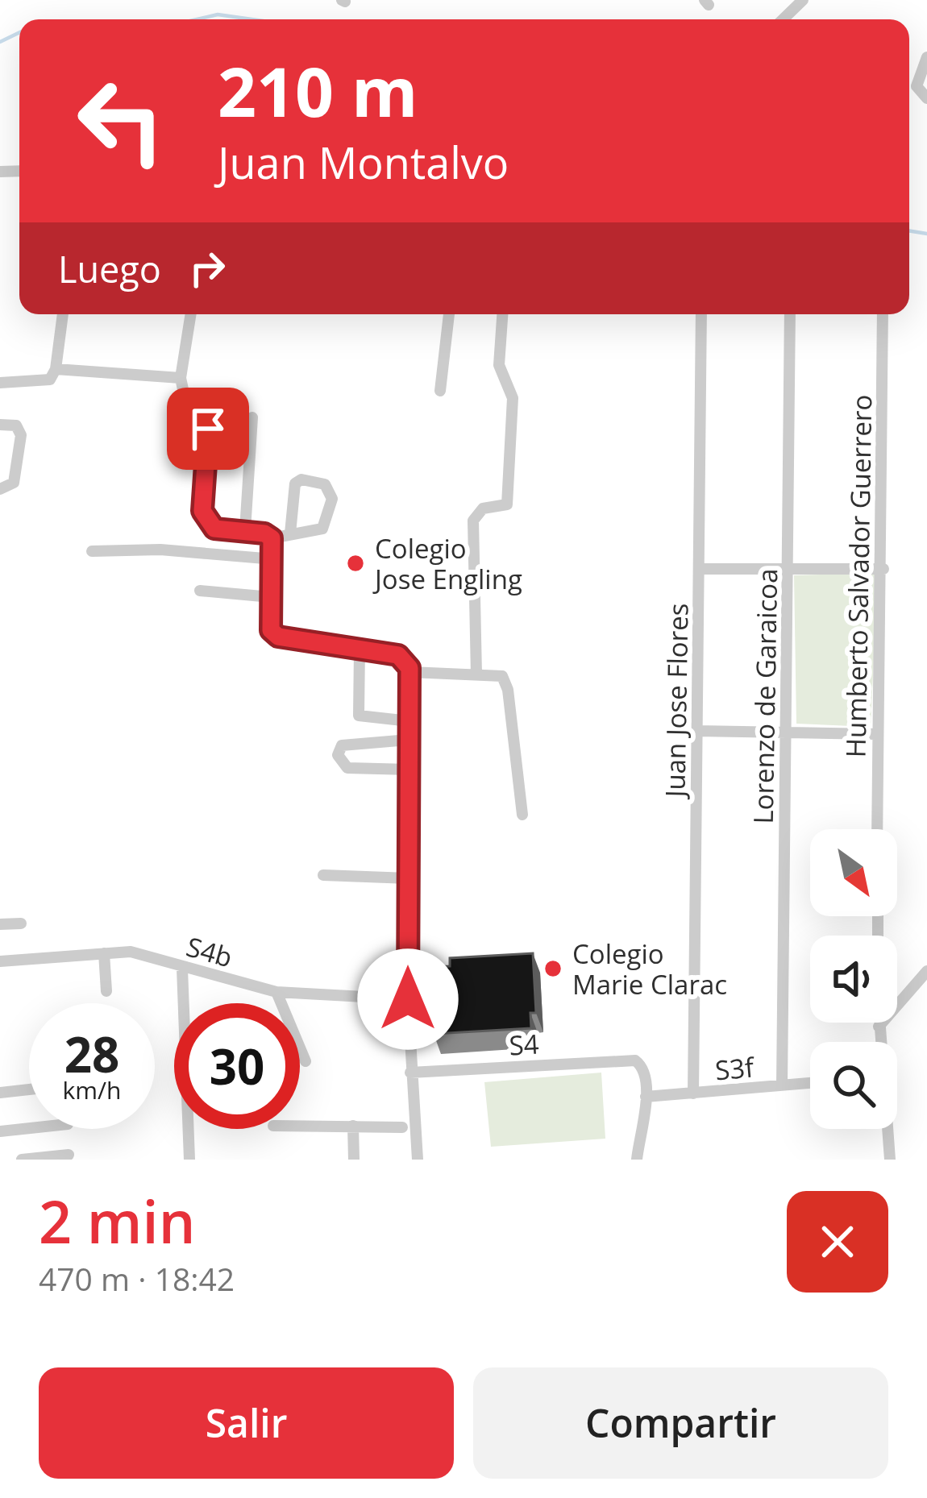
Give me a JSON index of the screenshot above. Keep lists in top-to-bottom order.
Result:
{
  "streets": {
    "street": [
      "Humberto Salvador Guerrero",
      "Lorenzo de Garaicoa",
      "Juan Jose Flores",
      "S4b",
      "S4",
      "S3f"
    ]
  },
  "crossings": [
    ["Lorenzo de Garaicoa", "S3f"],
    ["Juan Jose Flores", "S3f"],
    ["S4", "S3f"]
  ],
  "places": ["Colegio Jose Engling", "Colegio Marie Clarac"],
  "north": "bottom right",
  "page": {
    "turn": ["210 m", "Juan Montalvo"],
    "then": "Luego",
    "speed": "28 km/h",
    "limit": "30",
    "heading": ["2 min", "470 m · 18:42"],
    "buttons": ["Salir", "Compartir"]
  }
}
